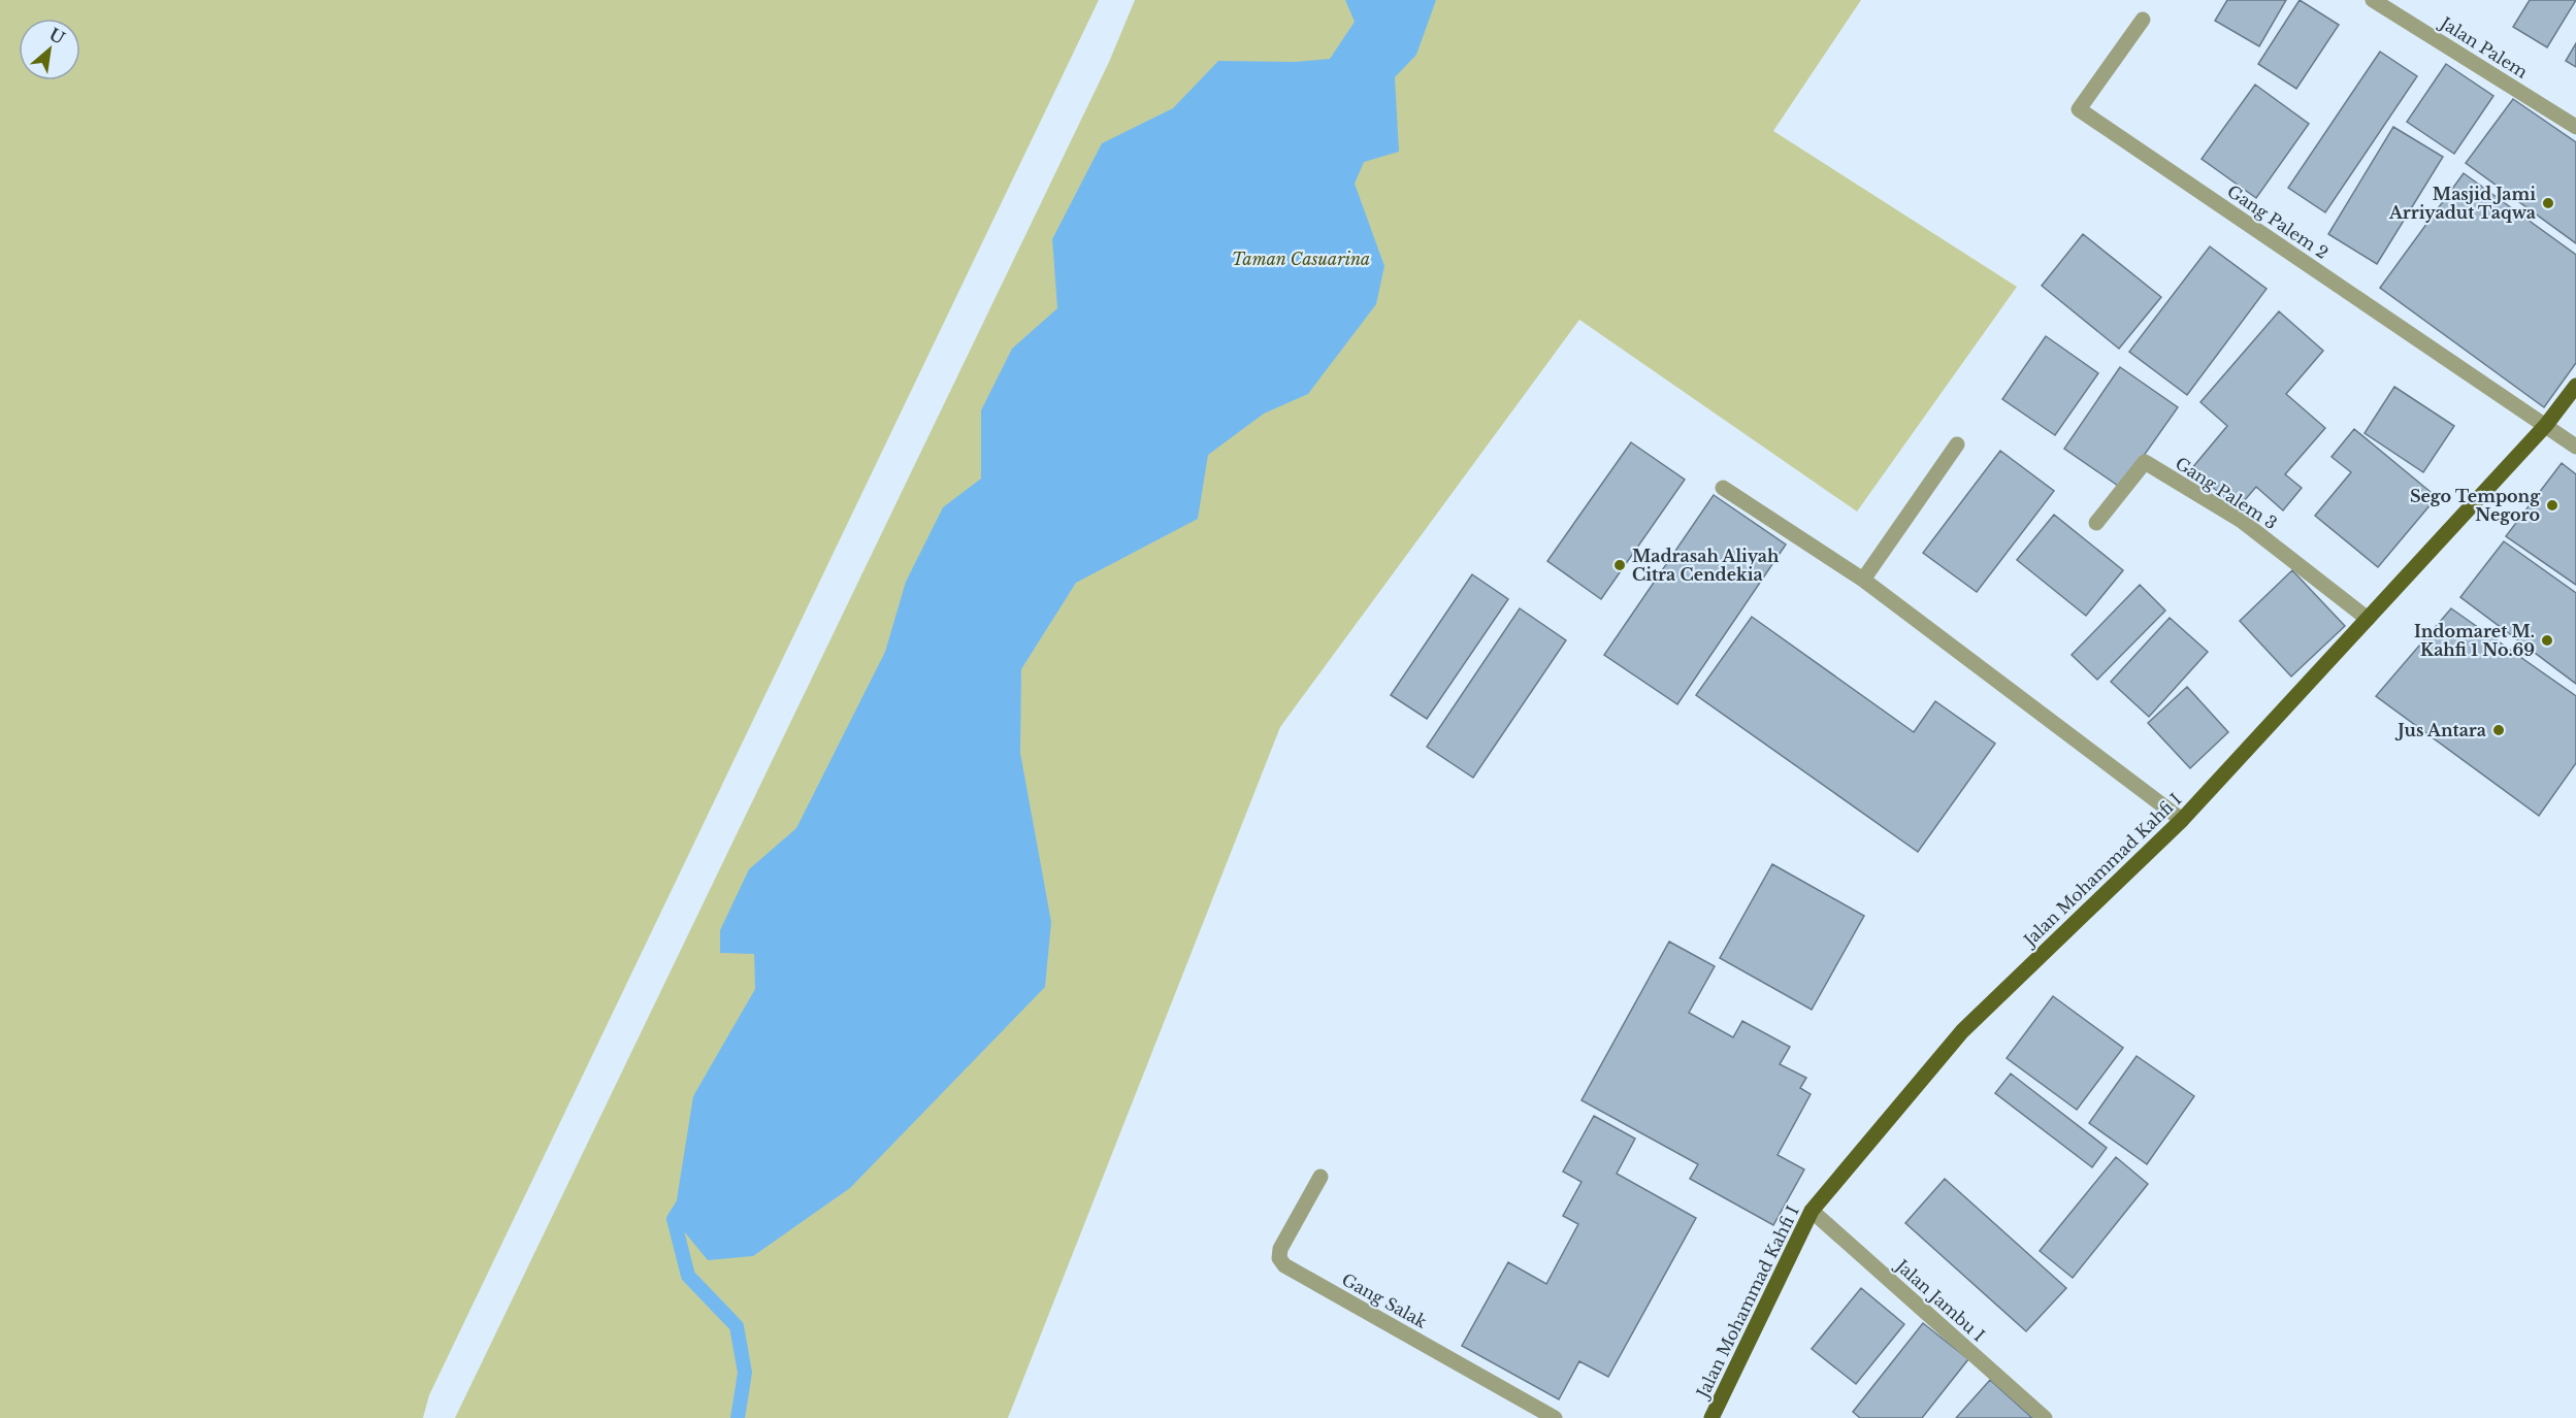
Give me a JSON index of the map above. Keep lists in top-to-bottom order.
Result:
{
  "streets": {
    "main road": ["Jalan Mohammad Kahfi I"],
    "street": [
      "Jalan Palem",
      "Gang Palem 2",
      "Gang Palem 3",
      "Gang Salak",
      "Jalan Jambu I"
    ]
  },
  "crossings": [
    ["Gang Palem 2", "Jalan Mohammad Kahfi I"],
    ["Gang Palem 3", "Jalan Mohammad Kahfi I"],
    ["Jalan Mohammad Kahfi I", "Jalan Jambu I"]
  ],
  "parks": ["Taman Casuarina"],
  "places": [
    "Masjid Jami Arriyadut Taqwa",
    "Sego Tempong Negoro",
    "Madrasah Aliyah Citra Cendekia",
    "Indomaret M. Kahfi 1 No.69",
    "Jus Antara"
  ],
  "north": "top right"
}
